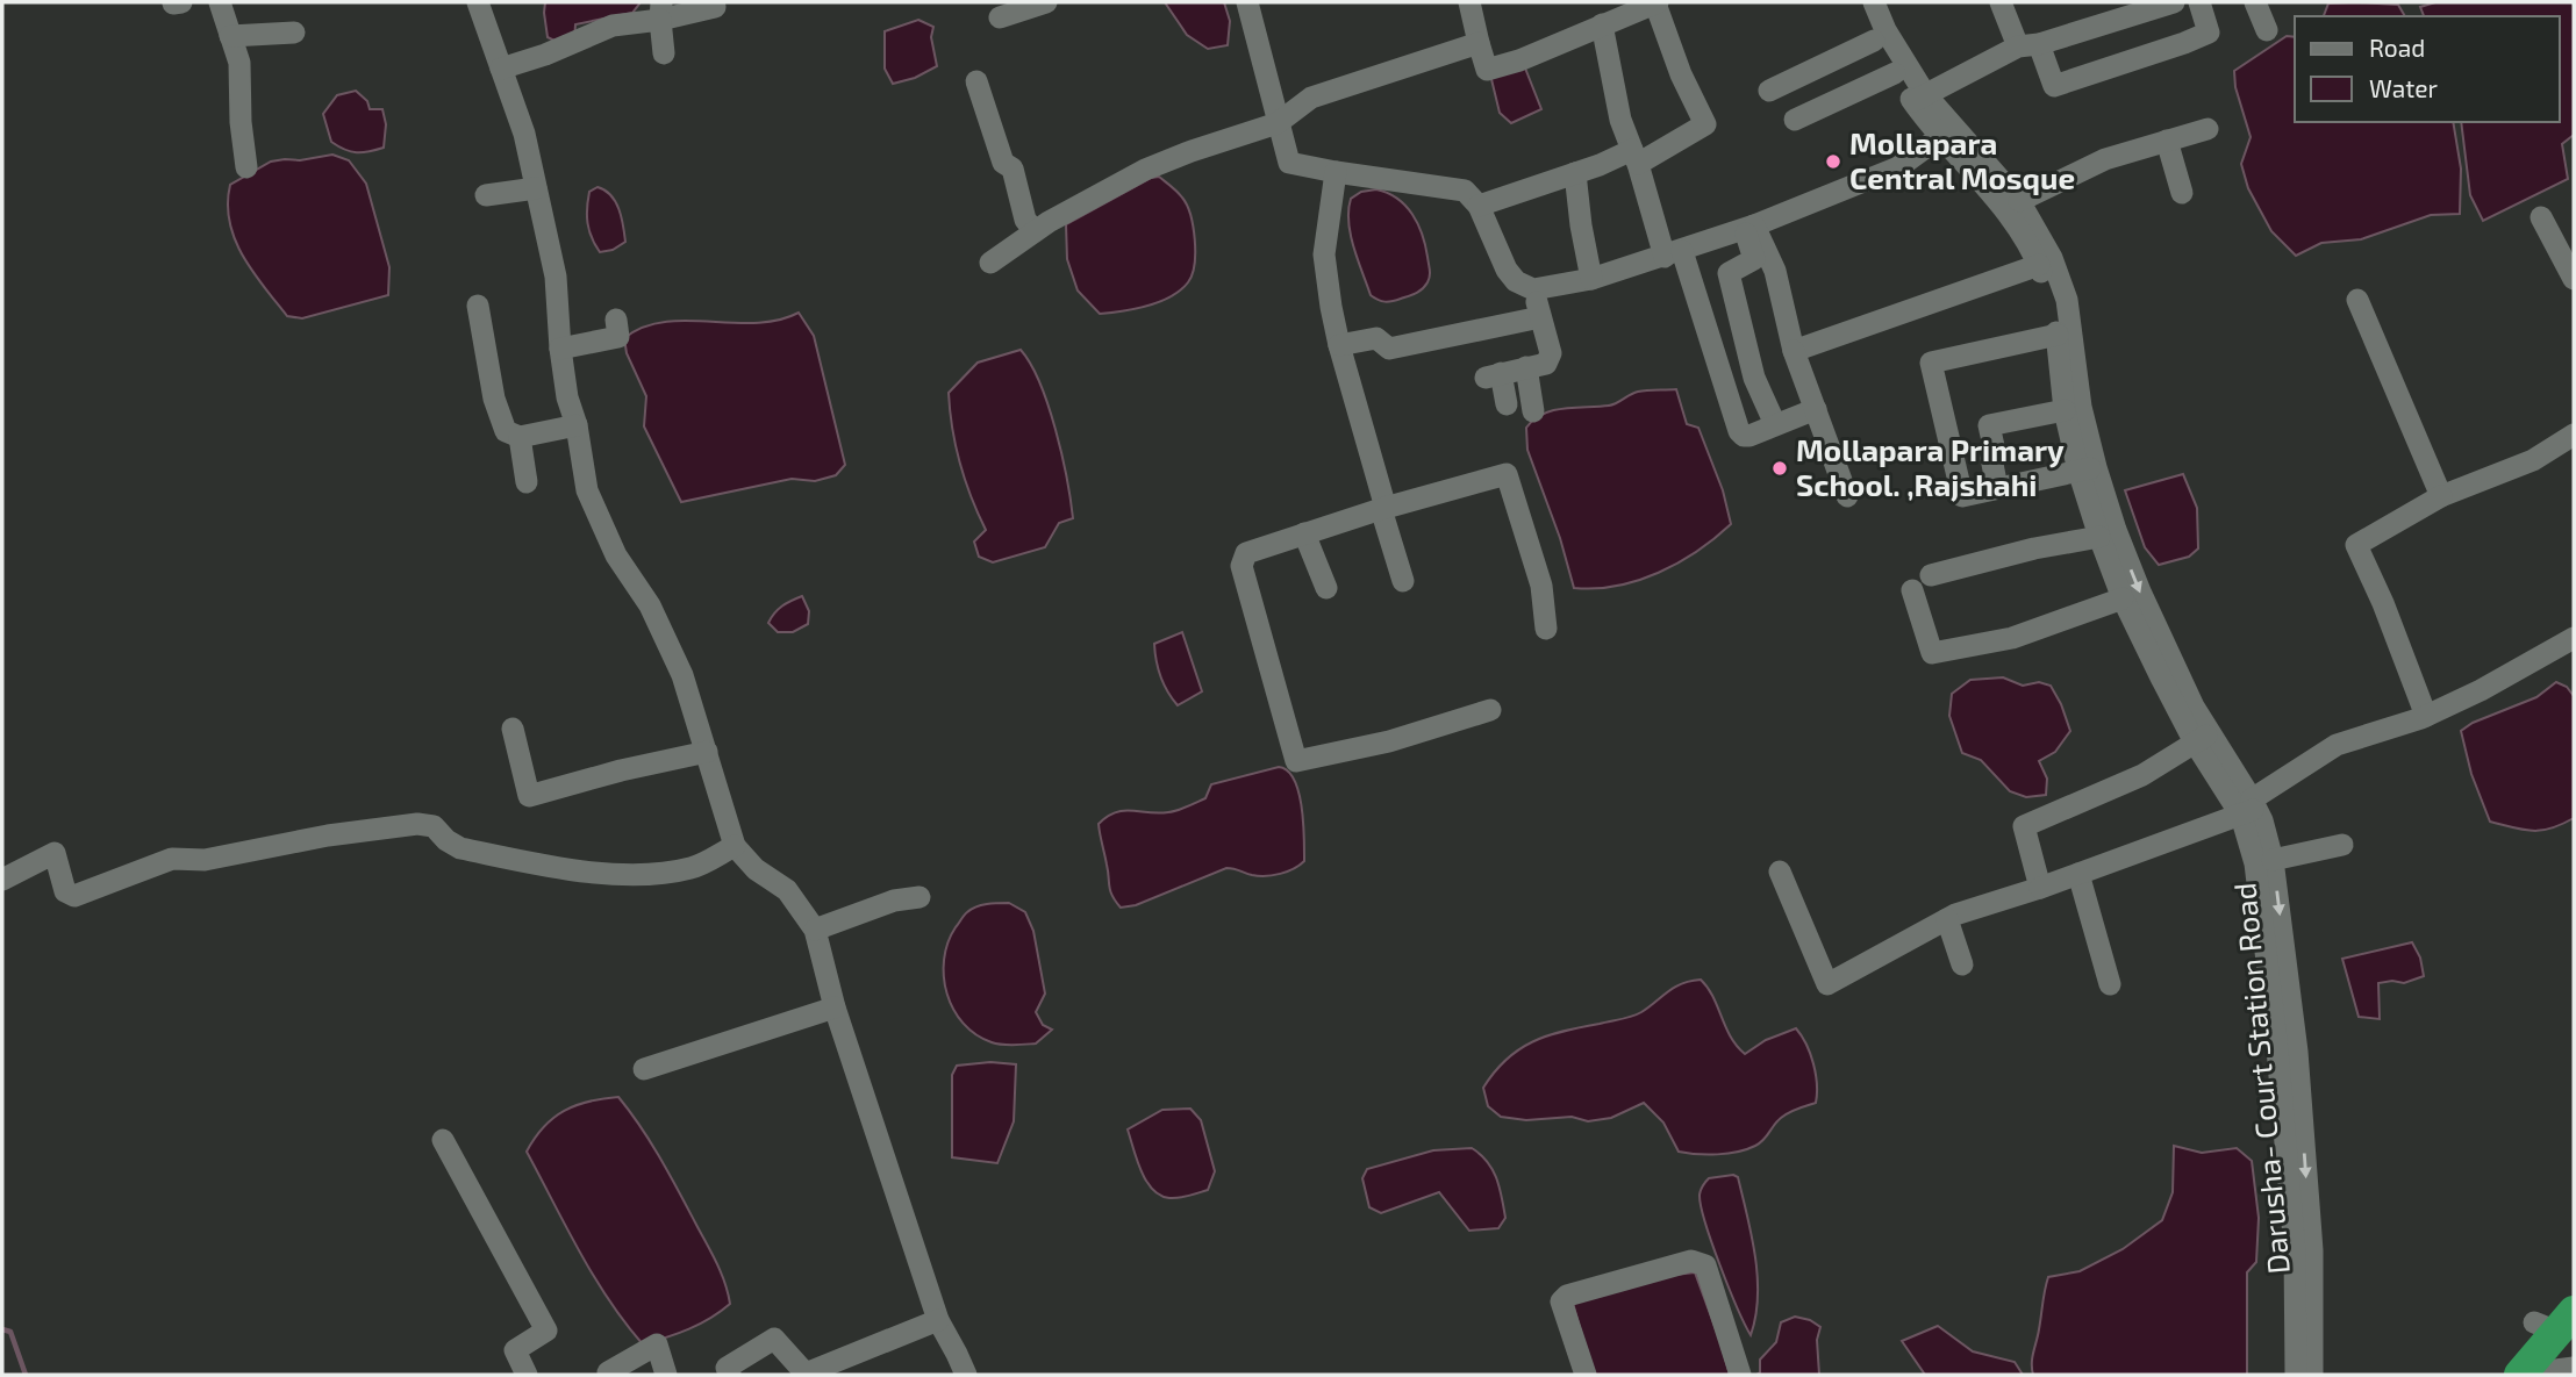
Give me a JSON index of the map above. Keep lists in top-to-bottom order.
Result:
{
  "streets": {
    "street": ["Darusha- Court Station Road"]
  },
  "places": ["Mollapara Central Mosque", "Mollapara Primary School. ,Rajshahi"],
  "legend": ["Road", "Water"]
}
